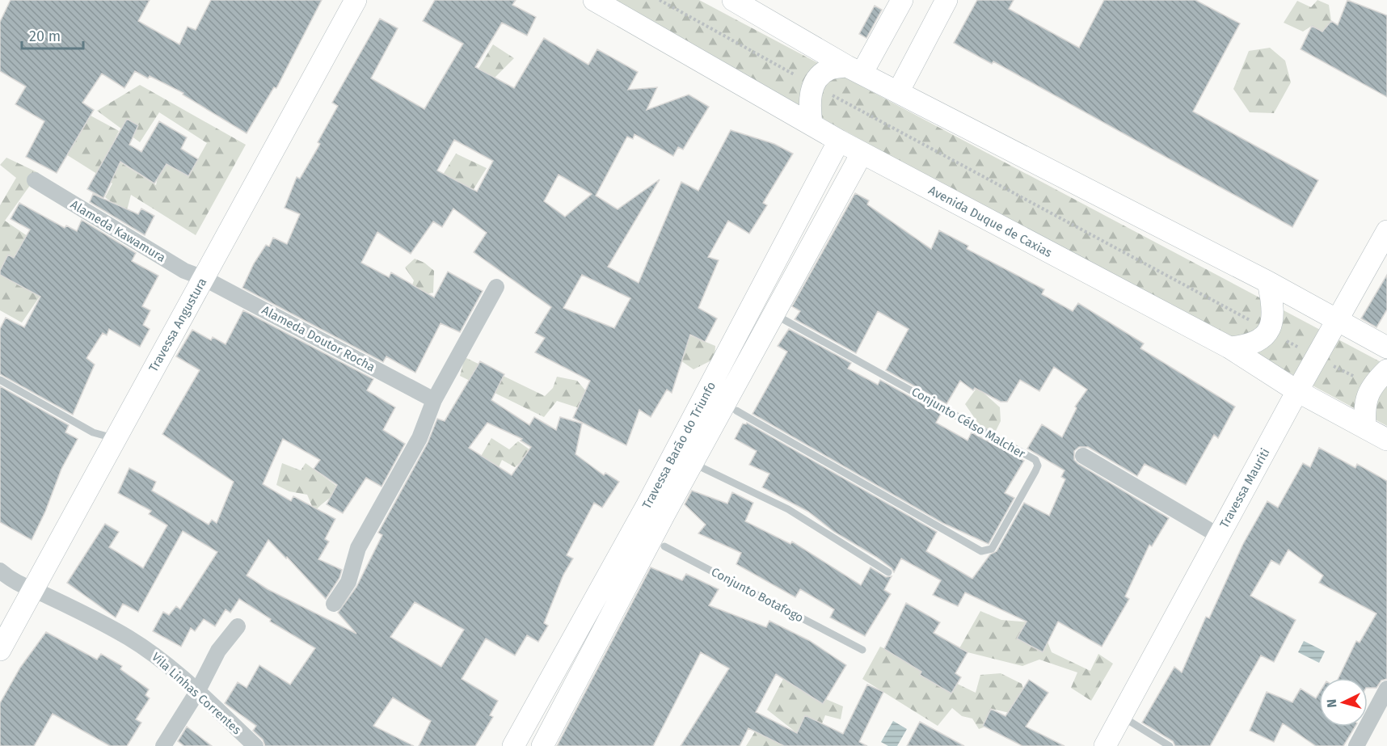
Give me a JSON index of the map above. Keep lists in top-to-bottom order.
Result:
{
  "streets": {
    "main road": [
      "Avenida Duque de Caxias",
      "Travessa Angustura",
      "Travessa Barão do Triunfo",
      "Travessa Mauriti"
    ],
    "street": ["Alameda Kawamura", "Alameda Doutor Rocha", "Vila Linhas Correntes"],
    "lane": ["Conjunto Célso Malcher", "Conjunto Botafogo"]
  },
  "crossings": [
    ["Avenida Duque de Caxias", "Travessa Barão do Triunfo"],
    ["Avenida Duque de Caxias", "Travessa Mauriti"],
    ["Alameda Kawamura", "Travessa Angustura"],
    ["Alameda Kawamura", "Alameda Doutor Rocha"],
    ["Travessa Angustura", "Alameda Doutor Rocha"],
    ["Travessa Angustura", "Vila Linhas Correntes"],
    ["Conjunto Célso Malcher", "Travessa Barão do Triunfo"],
    ["Travessa Barão do Triunfo", "Conjunto Botafogo"]
  ],
  "scale_bar": "20 m",
  "north": "left"
}
